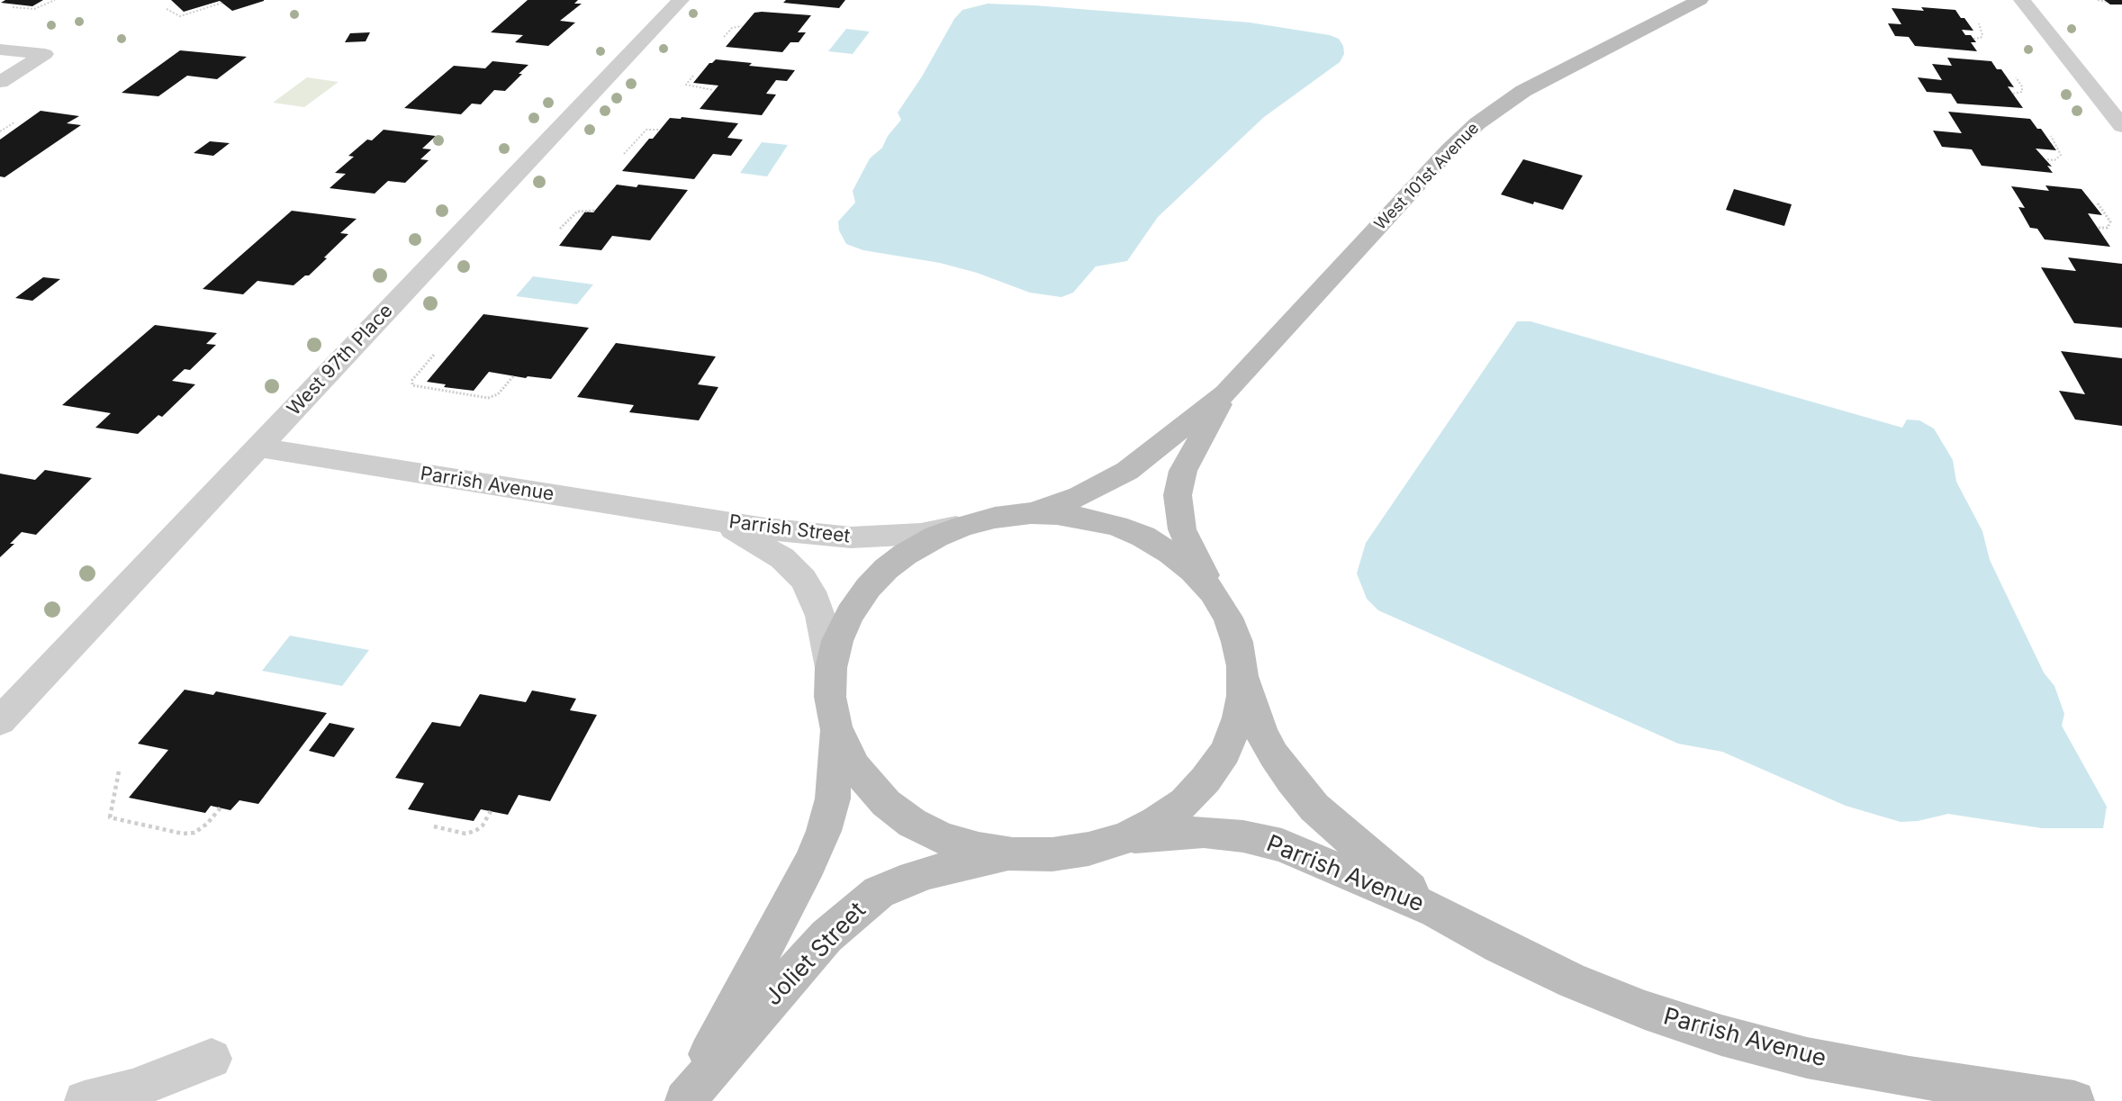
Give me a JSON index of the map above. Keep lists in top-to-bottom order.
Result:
{
  "streets": {
    "street": [
      "West 101st Avenue",
      "West 97th Place",
      "Parrish Avenue",
      "Parrish Street",
      "Joliet Street"
    ]
  },
  "crossings": [
    ["West 101st Avenue", "Parrish Avenue"],
    ["West 97th Place", "Parrish Avenue"],
    ["Parrish Avenue", "Parrish Street"],
    ["Parrish Avenue", "Joliet Street"]
  ]
}
